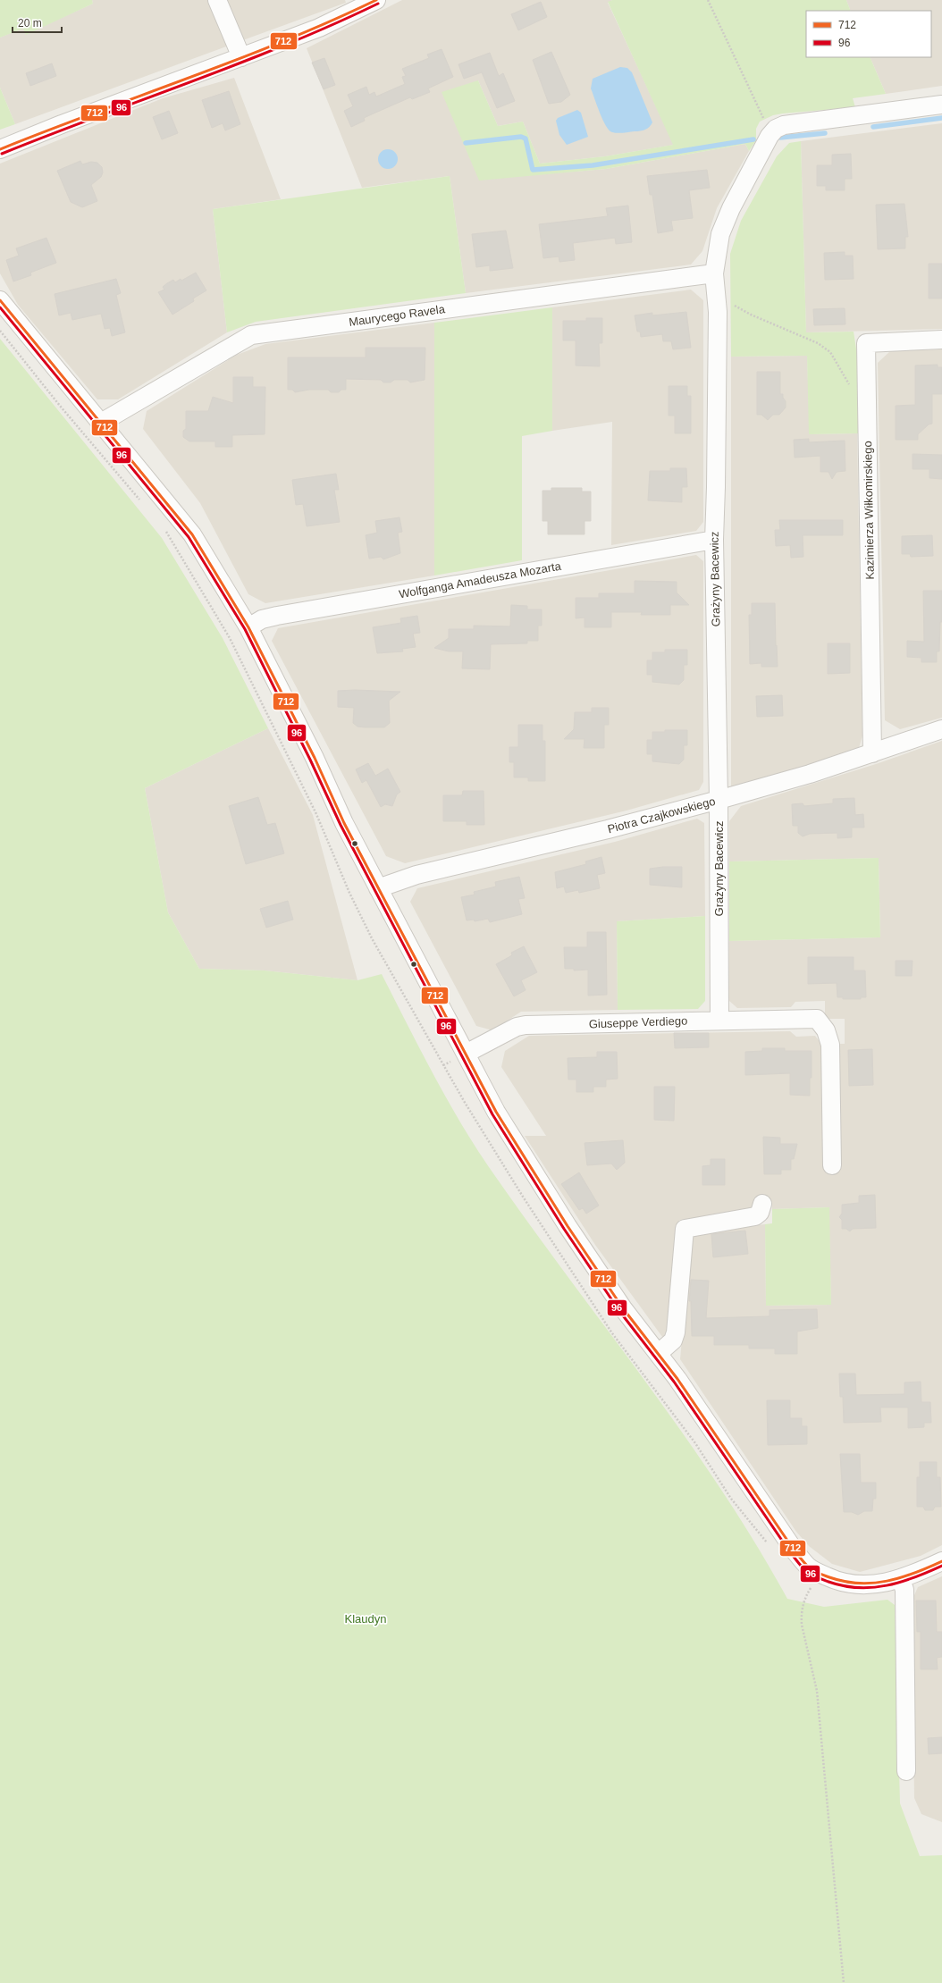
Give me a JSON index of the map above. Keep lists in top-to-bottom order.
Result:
{
  "streets": {
    "street": [
      "Maurycego Ravela",
      "Kazimierza Wiłkomirskiego",
      "Grażyny Bacewicz",
      "Wolfganga Amadeusza Mozarta",
      "Piotra Czajkowskiego",
      "Giuseppe Verdiego"
    ]
  },
  "crossings": [
    ["Maurycego Ravela", "Grażyny Bacewicz"],
    ["Kazimierza Wiłkomirskiego", "Piotra Czajkowskiego"],
    ["Grażyny Bacewicz", "Wolfganga Amadeusza Mozarta"],
    ["Grażyny Bacewicz", "Piotra Czajkowskiego"],
    ["Grażyny Bacewicz", "Giuseppe Verdiego"]
  ],
  "parks": ["Klaudyn"],
  "lines": ["transit line 712", "transit line 96"],
  "legend": ["712", "96"],
  "scale_bar": "20 m"
}
